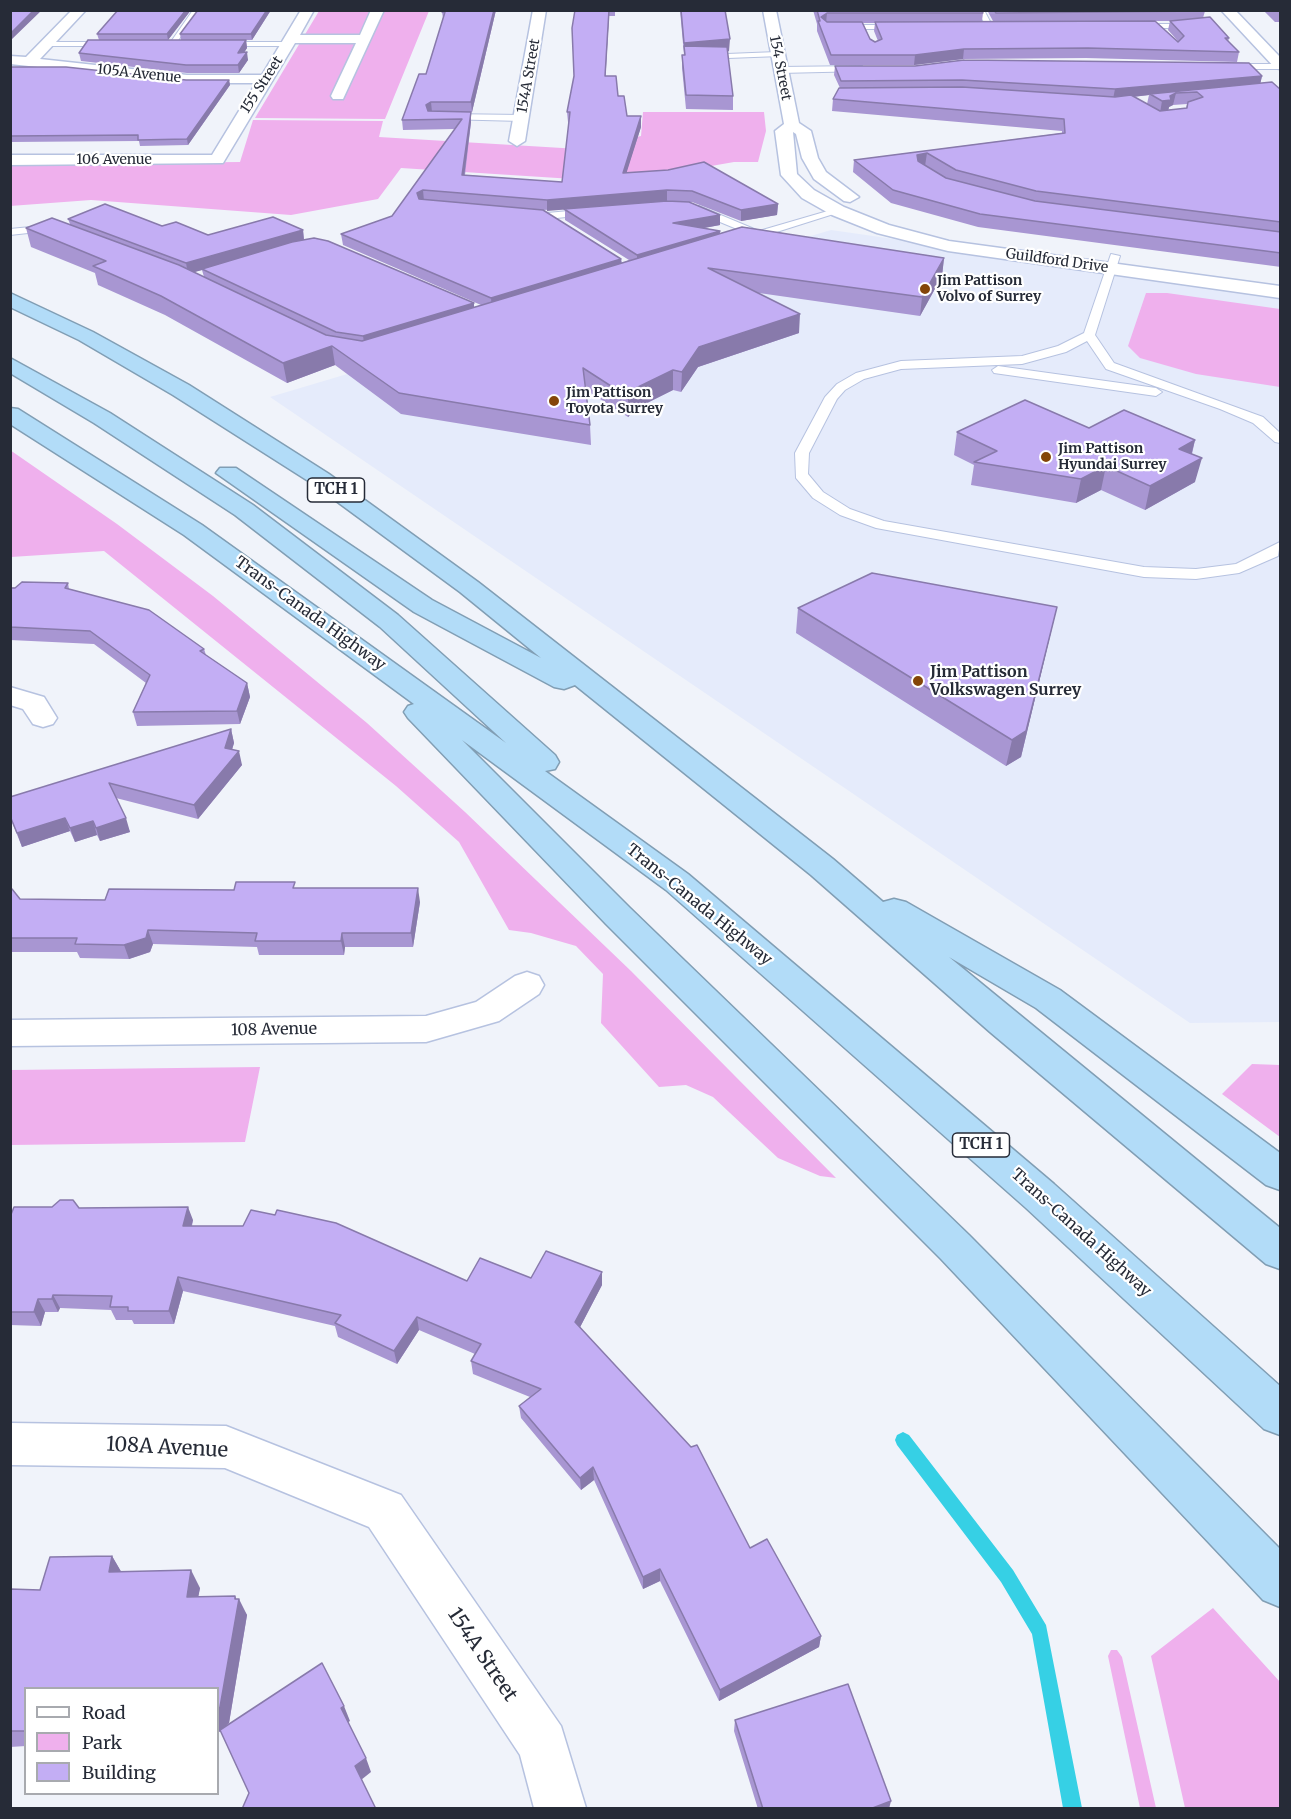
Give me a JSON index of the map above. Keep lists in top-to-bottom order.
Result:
{
  "streets": {
    "highway": ["TCH 1", "Trans-Canada Highway"],
    "street": [
      "154 Street",
      "105A Avenue",
      "154A Street",
      "155 Street",
      "106 Avenue",
      "Guildford Drive",
      "108 Avenue",
      "108A Avenue"
    ]
  },
  "crossings": [
    ["154 Street", "Guildford Drive"],
    ["105A Avenue", "155 Street"],
    ["154A Street", "108A Avenue"],
    ["155 Street", "106 Avenue"]
  ],
  "places": [
    "Jim Pattison Volvo of Surrey",
    "Jim Pattison Toyota Surrey",
    "Jim Pattison Hyundai Surrey",
    "Jim Pattison Volkswagen Surrey"
  ],
  "legend": ["Road", "Park", "Building"]
}
